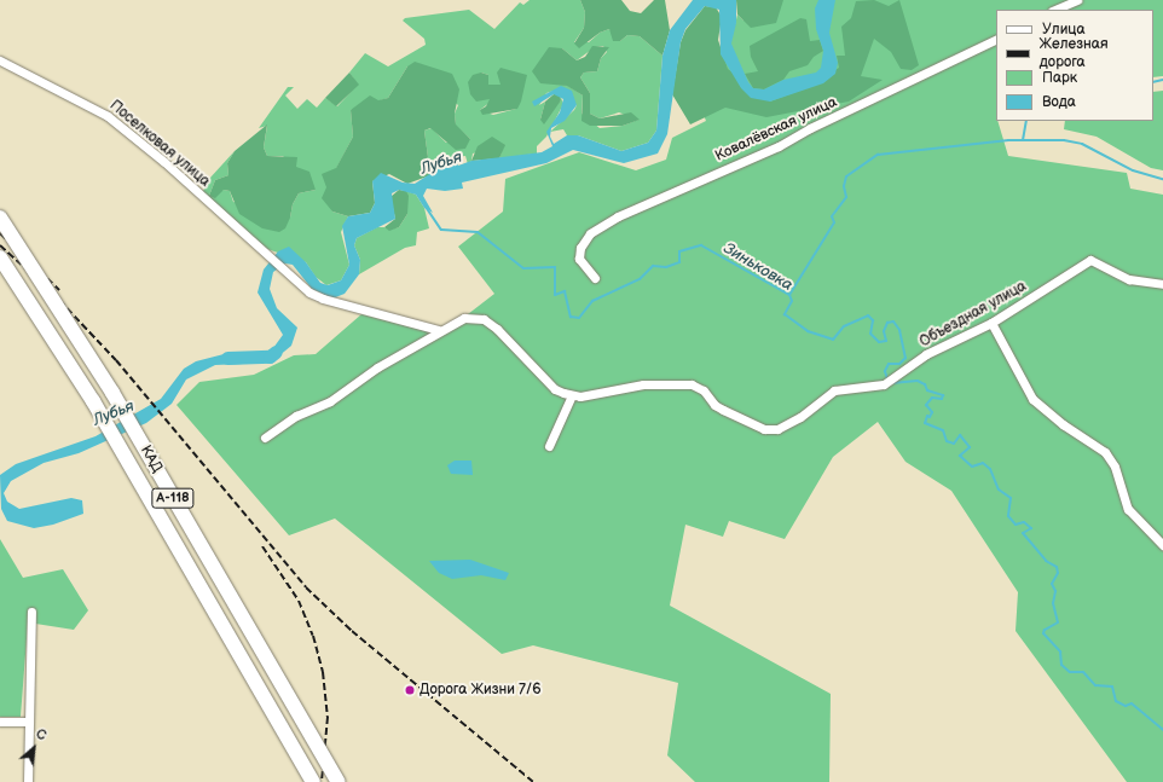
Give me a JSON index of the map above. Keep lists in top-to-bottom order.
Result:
{
  "streets": {
    "highway": ["КАД", "А-118"],
    "street": ["Ковалёвская улица", "Поселковая улица", "Объездная улица"]
  },
  "water": ["Лубья", "Зиньковка"],
  "places": ["Дорога Жизни 7/6"],
  "legend": [
    "Улица",
    "Железная дорога",
    "Парк",
    "Вода"
  ],
  "north": "top right"
}
